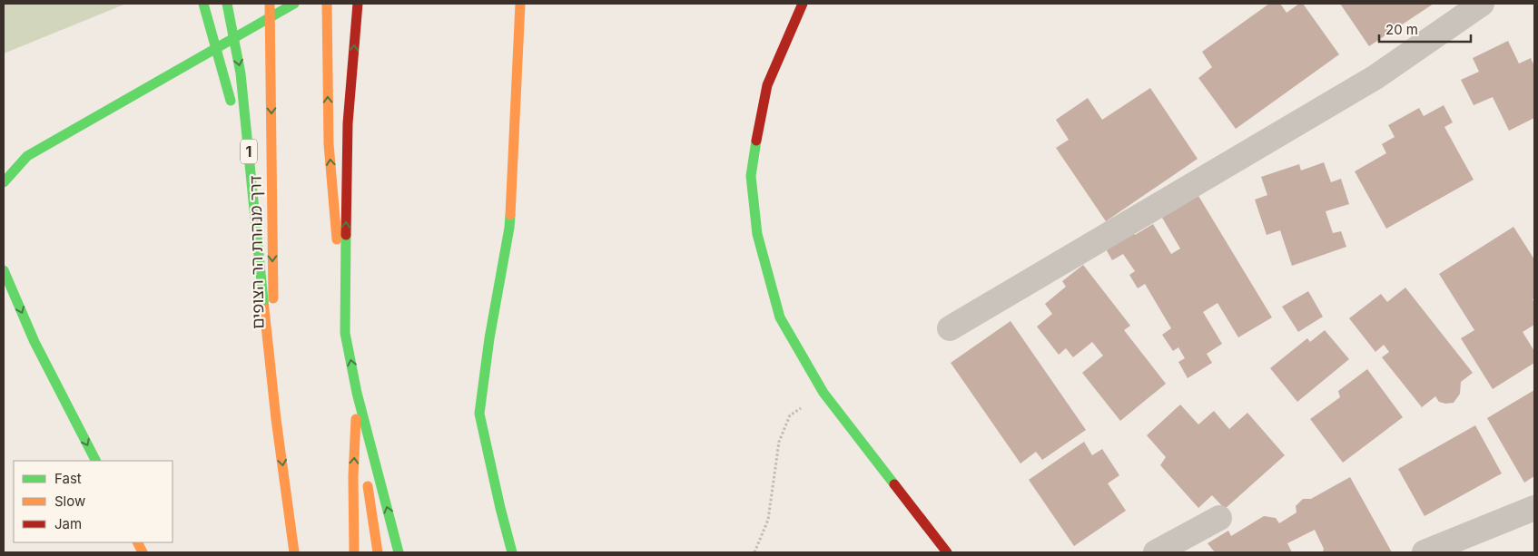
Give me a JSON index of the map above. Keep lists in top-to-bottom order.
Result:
{
  "streets": {
    "main road": ["1", "דרך מנהרת הר הצופים"]
  },
  "crossings": [
    ["1", "דרך מנהרת הר הצופים"]
  ],
  "legend": ["Fast", "Slow", "Jam"],
  "scale_bar": "20 m"
}
